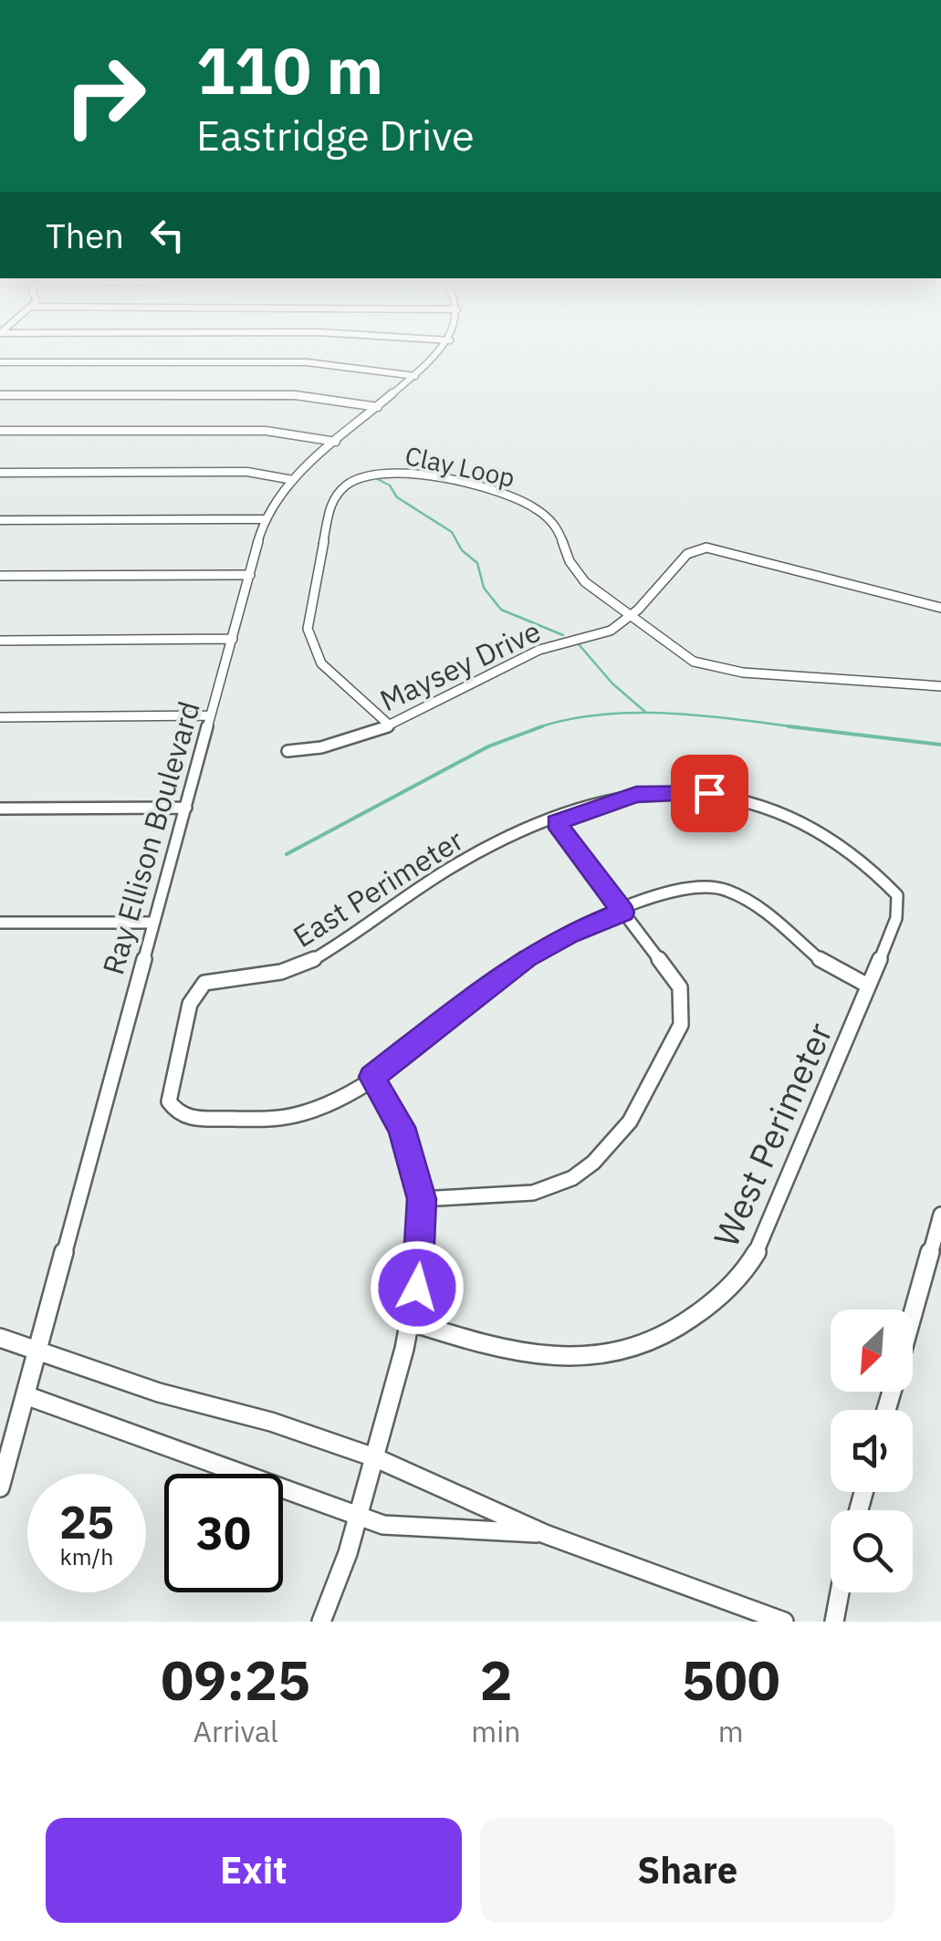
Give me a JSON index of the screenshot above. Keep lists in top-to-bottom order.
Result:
{
  "streets": {
    "street": [
      "Clay Loop",
      "Maysey Drive",
      "Ray Ellison Boulevard",
      "East Perimeter",
      "West Perimeter"
    ]
  },
  "crossings": [
    ["Clay Loop", "Maysey Drive"],
    ["East Perimeter", "West Perimeter"]
  ],
  "north": "bottom left",
  "page": {
    "turn": ["110 m", "Eastridge Drive"],
    "then": "Then",
    "speed": "25 km/h",
    "limit": "30",
    "eta": [
      "09:25",
      "Arrival",
      "2",
      "min",
      "500",
      "m"
    ],
    "buttons": ["Exit", "Share"]
  }
}
